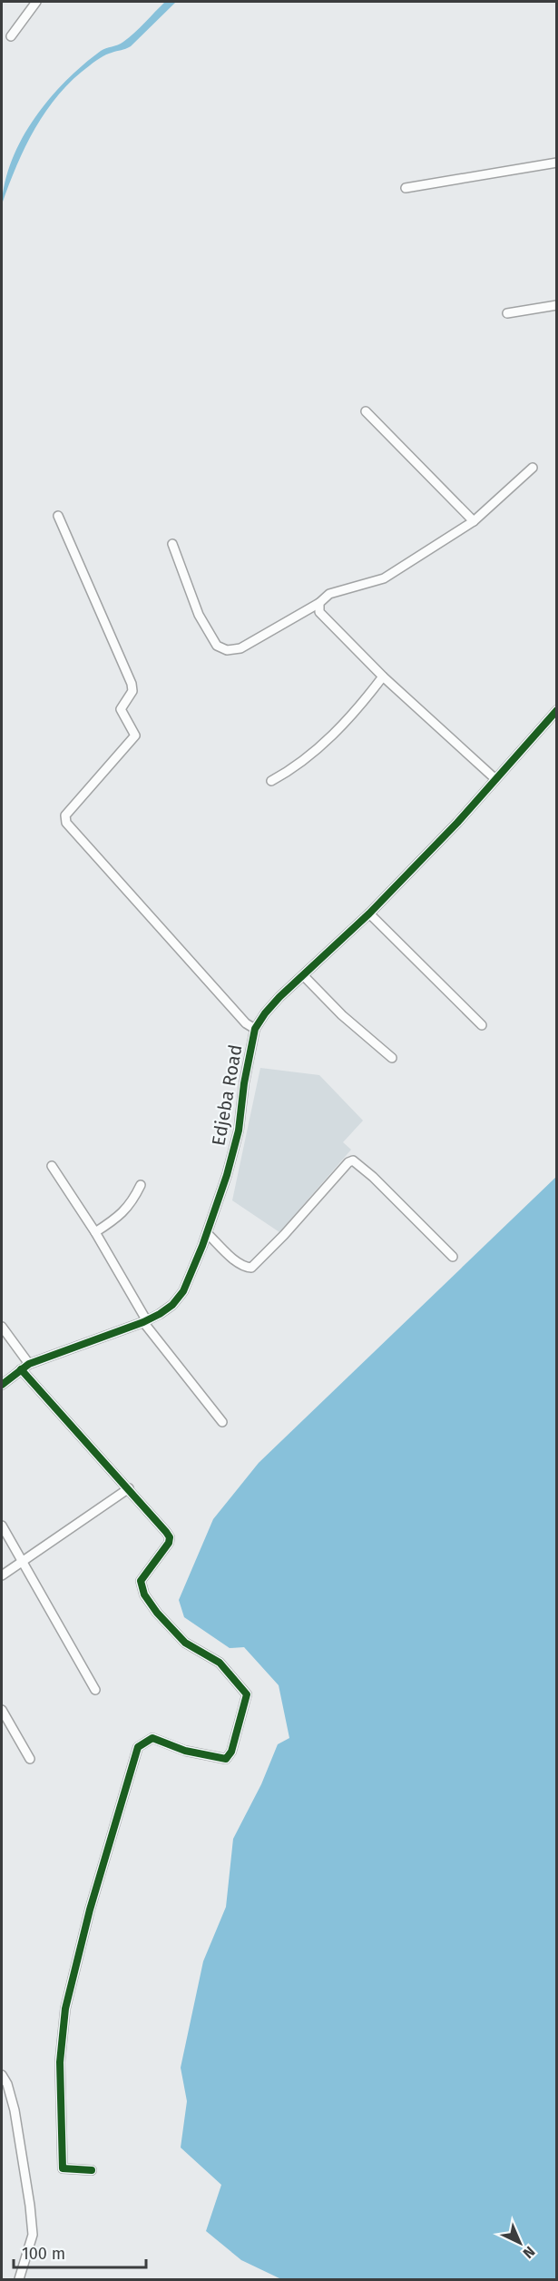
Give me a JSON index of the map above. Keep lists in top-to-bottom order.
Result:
{
  "streets": {
    "street": ["Edjeba Road"]
  },
  "scale_bar": "100 m",
  "north": "bottom right"
}
